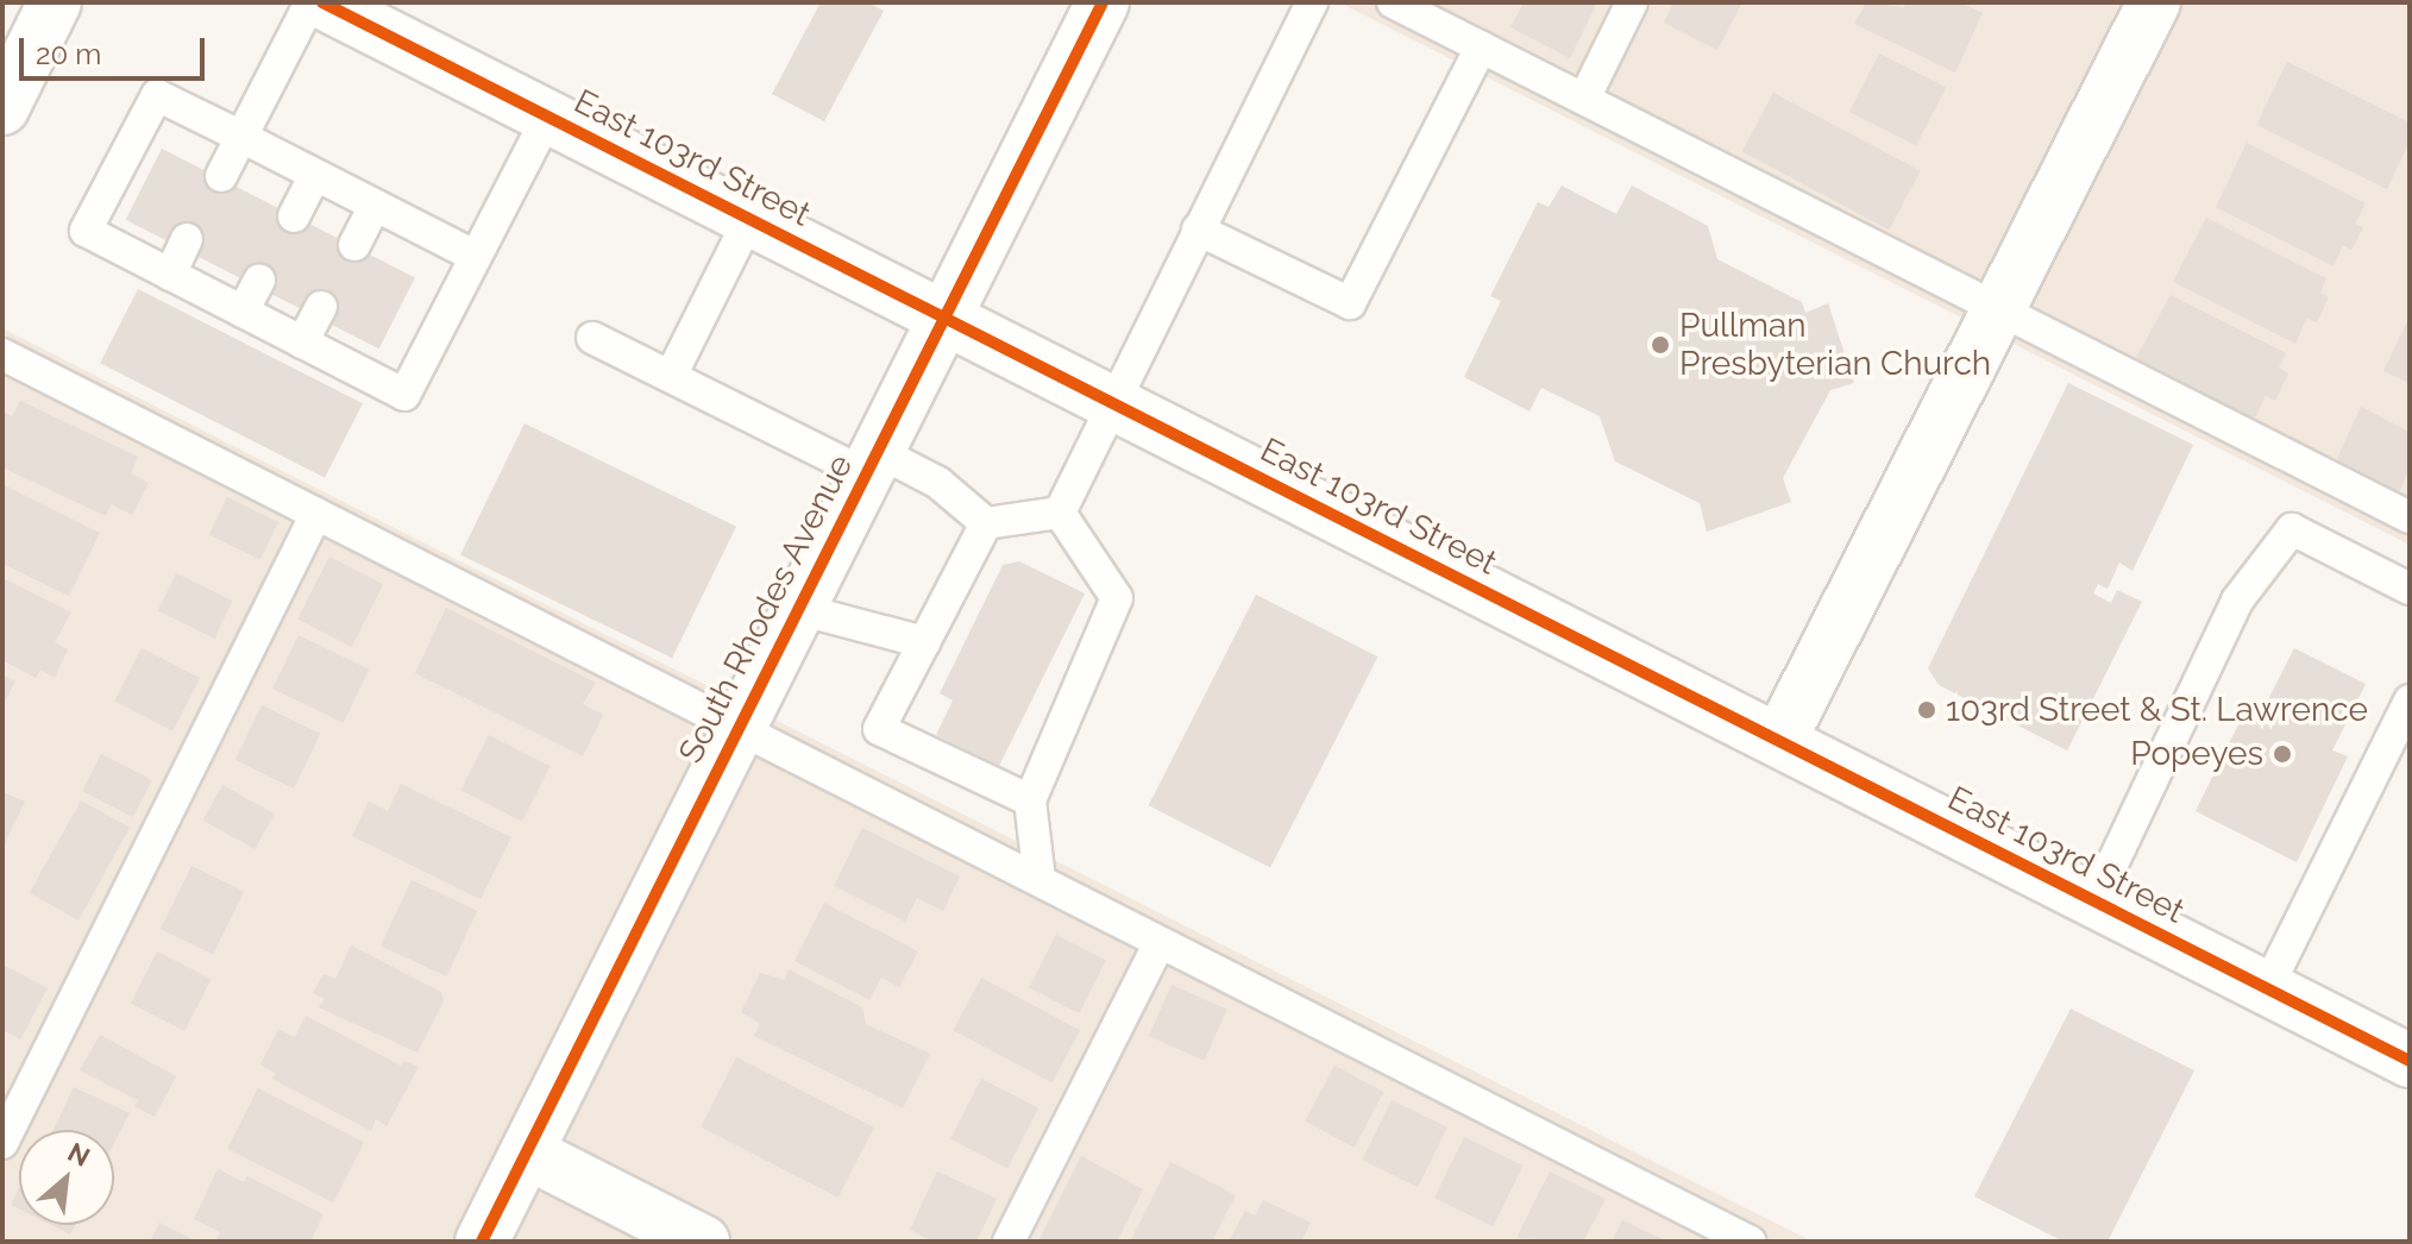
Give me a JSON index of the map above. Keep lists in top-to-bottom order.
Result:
{
  "streets": {
    "street": ["East 103rd Street", "South Rhodes Avenue"]
  },
  "crossings": [
    ["East 103rd Street", "South Rhodes Avenue"]
  ],
  "places": ["Pullman Presbyterian Church", "103rd Street & St. Lawrence", "Popeyes"],
  "scale_bar": "20 m",
  "north": "top right"
}
